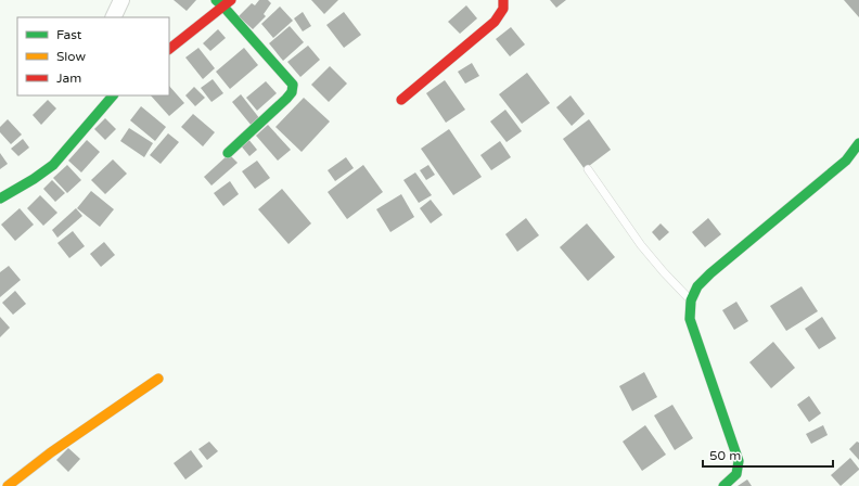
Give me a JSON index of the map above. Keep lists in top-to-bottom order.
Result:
{
  "legend": ["Fast", "Slow", "Jam"],
  "scale_bar": "50 m"
}
